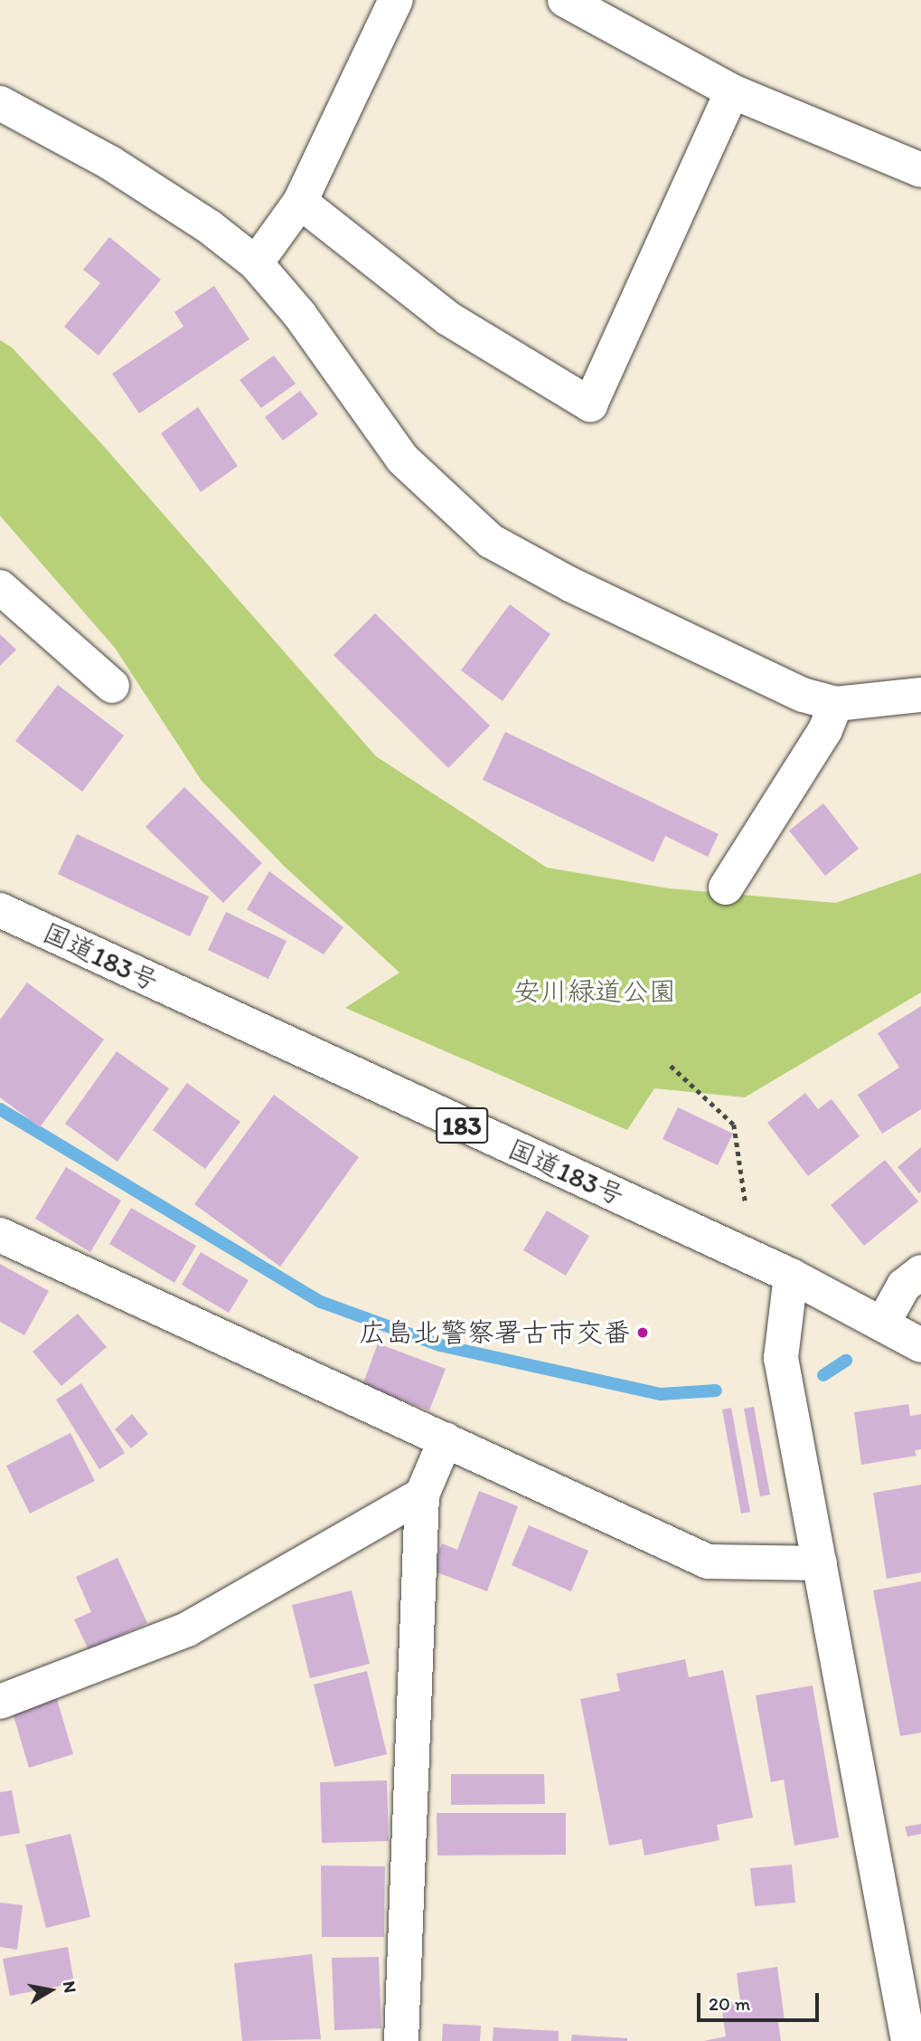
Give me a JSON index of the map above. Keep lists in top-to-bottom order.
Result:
{
  "streets": {
    "main road": ["国道183号", "183"]
  },
  "parks": ["安川緑道公園"],
  "places": ["広島北警察署古市交番"],
  "scale_bar": "20 m",
  "north": "right"
}
